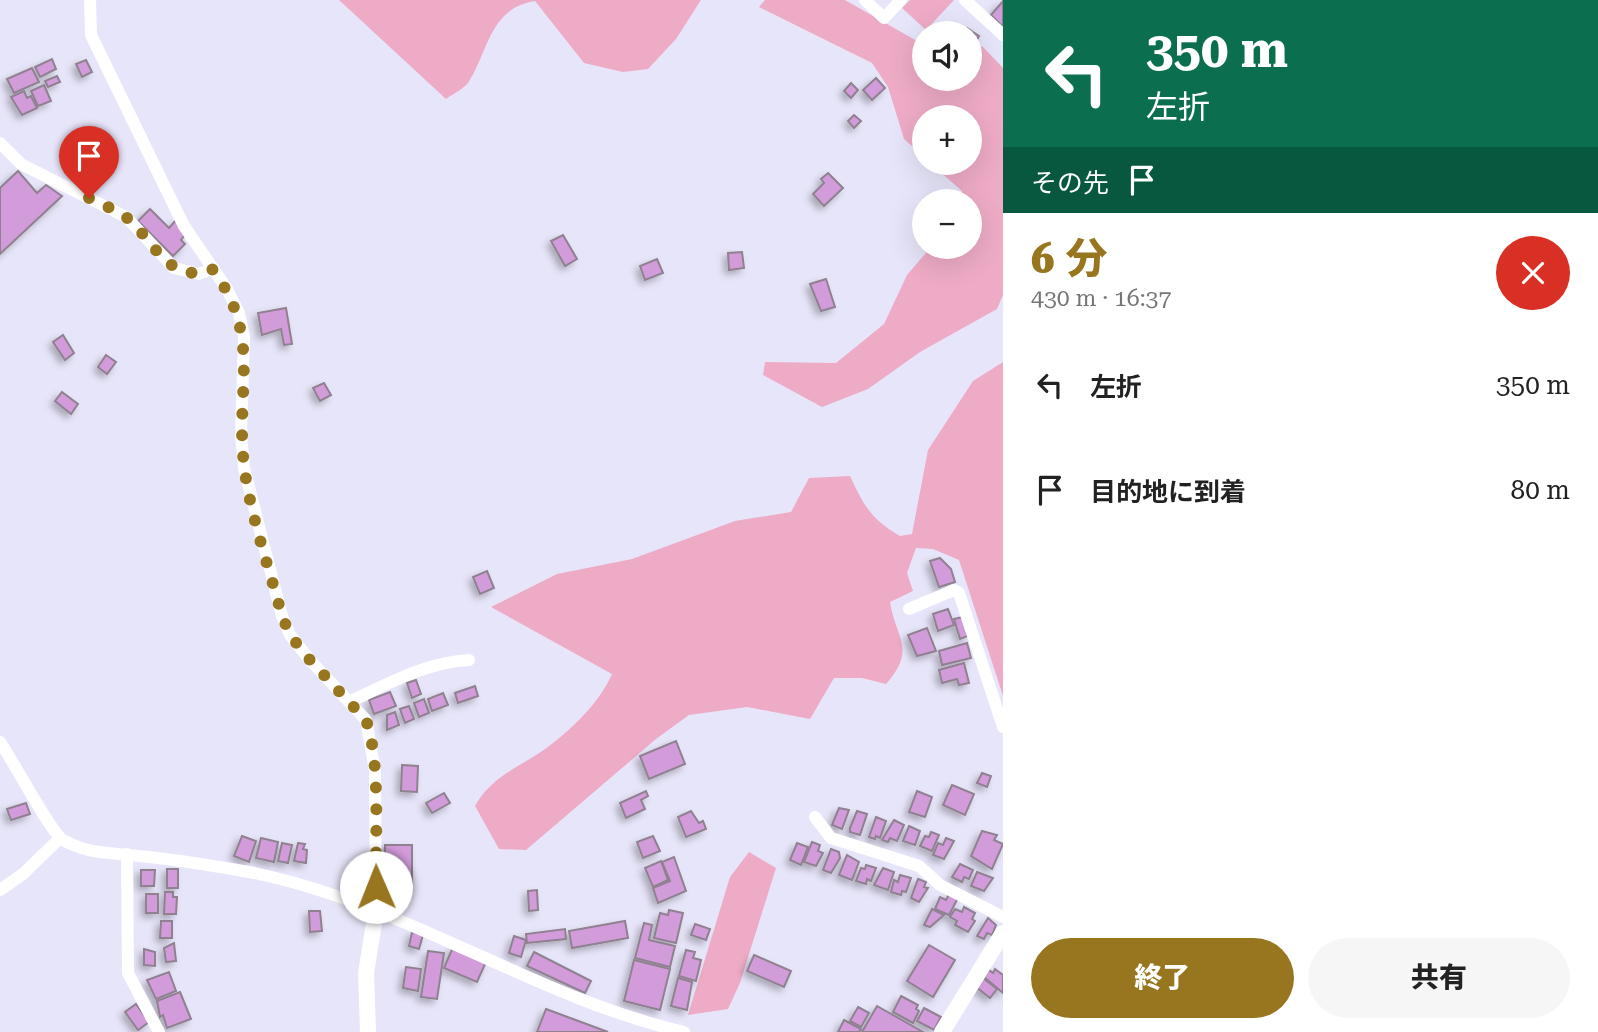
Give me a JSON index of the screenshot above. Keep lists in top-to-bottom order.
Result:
{
  "page": {
    "turn": ["350 m", "左折"],
    "map_buttons": ["+", "−"],
    "then": "その先",
    "heading": ["6 分", "430 m · 16:37"],
    "list": [
      {
        "name": "左折",
        "value": "350 m"
      },
      {
        "name": "目的地に到着",
        "value": "80 m"
      }
    ],
    "buttons": ["終了", "共有"]
  }
}
